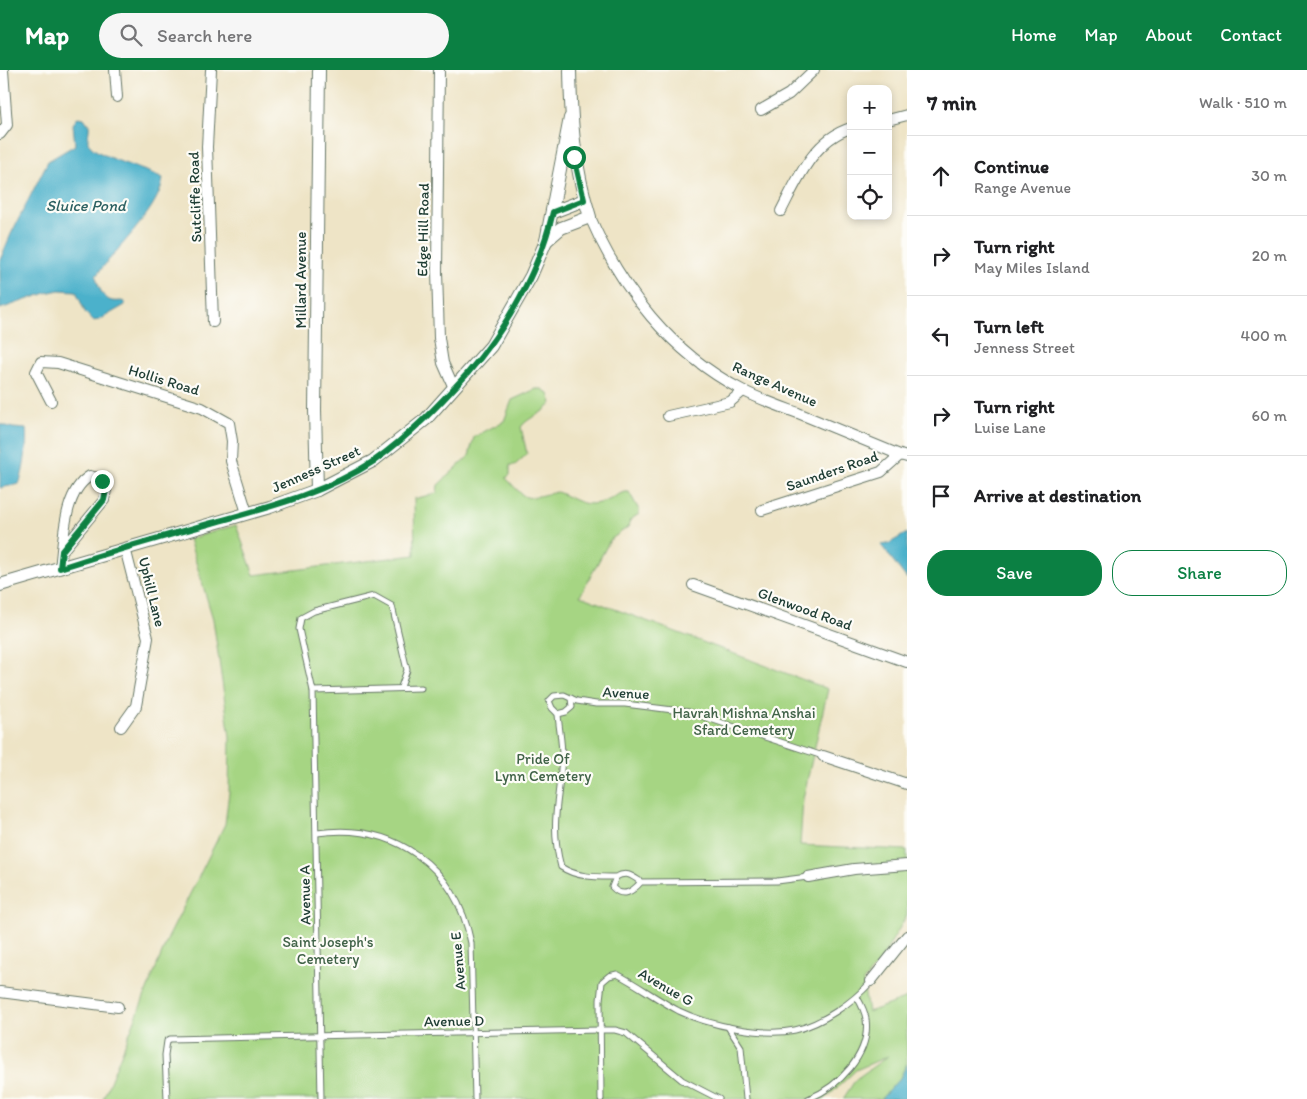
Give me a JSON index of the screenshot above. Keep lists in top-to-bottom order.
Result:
{
  "streets": {
    "street": [
      "Sutcliffe Road",
      "Edge Hill Road",
      "Millard Avenue",
      "Hollis Road",
      "Range Avenue",
      "Jenness Street",
      "Saunders Road",
      "Uphill Lane",
      "Glenwood Road"
    ],
    "lane": [
      "Avenue",
      "Avenue A",
      "Avenue E",
      "Avenue G",
      "Avenue D"
    ]
  },
  "crossings": [
    ["Edge Hill Road", "Jenness Street"],
    ["Millard Avenue", "Jenness Street"],
    ["Hollis Road", "Jenness Street"],
    ["Range Avenue", "Jenness Street"],
    ["Range Avenue", "Saunders Road"],
    ["Jenness Street", "Uphill Lane"],
    ["Avenue A", "Avenue E"],
    ["Avenue A", "Avenue D"],
    ["Avenue E", "Avenue D"],
    ["Avenue G", "Avenue D"]
  ],
  "water": ["Sluice Pond"],
  "parks": ["Havrah Mishna Anshai Sfard Cemetery", "Pride Of Lynn Cemetery", "Saint Joseph's Cemetery"],
  "page": {
    "header": "Map",
    "search": "Search here",
    "nav": [
      "Home",
      "Map",
      "About",
      "Contact"
    ],
    "heading": ["7 min", "Walk · 510 m"],
    "map_buttons": ["+", "−"],
    "list": [
      ["Continue", "Range Avenue", "30 m"],
      ["Turn right", "May Miles Island", "20 m"],
      ["Turn left", "Jenness Street", "400 m"],
      ["Turn right", "Luise Lane", "60 m"],
      "Arrive at destination"
    ],
    "buttons": ["Save", "Share"]
  }
}
